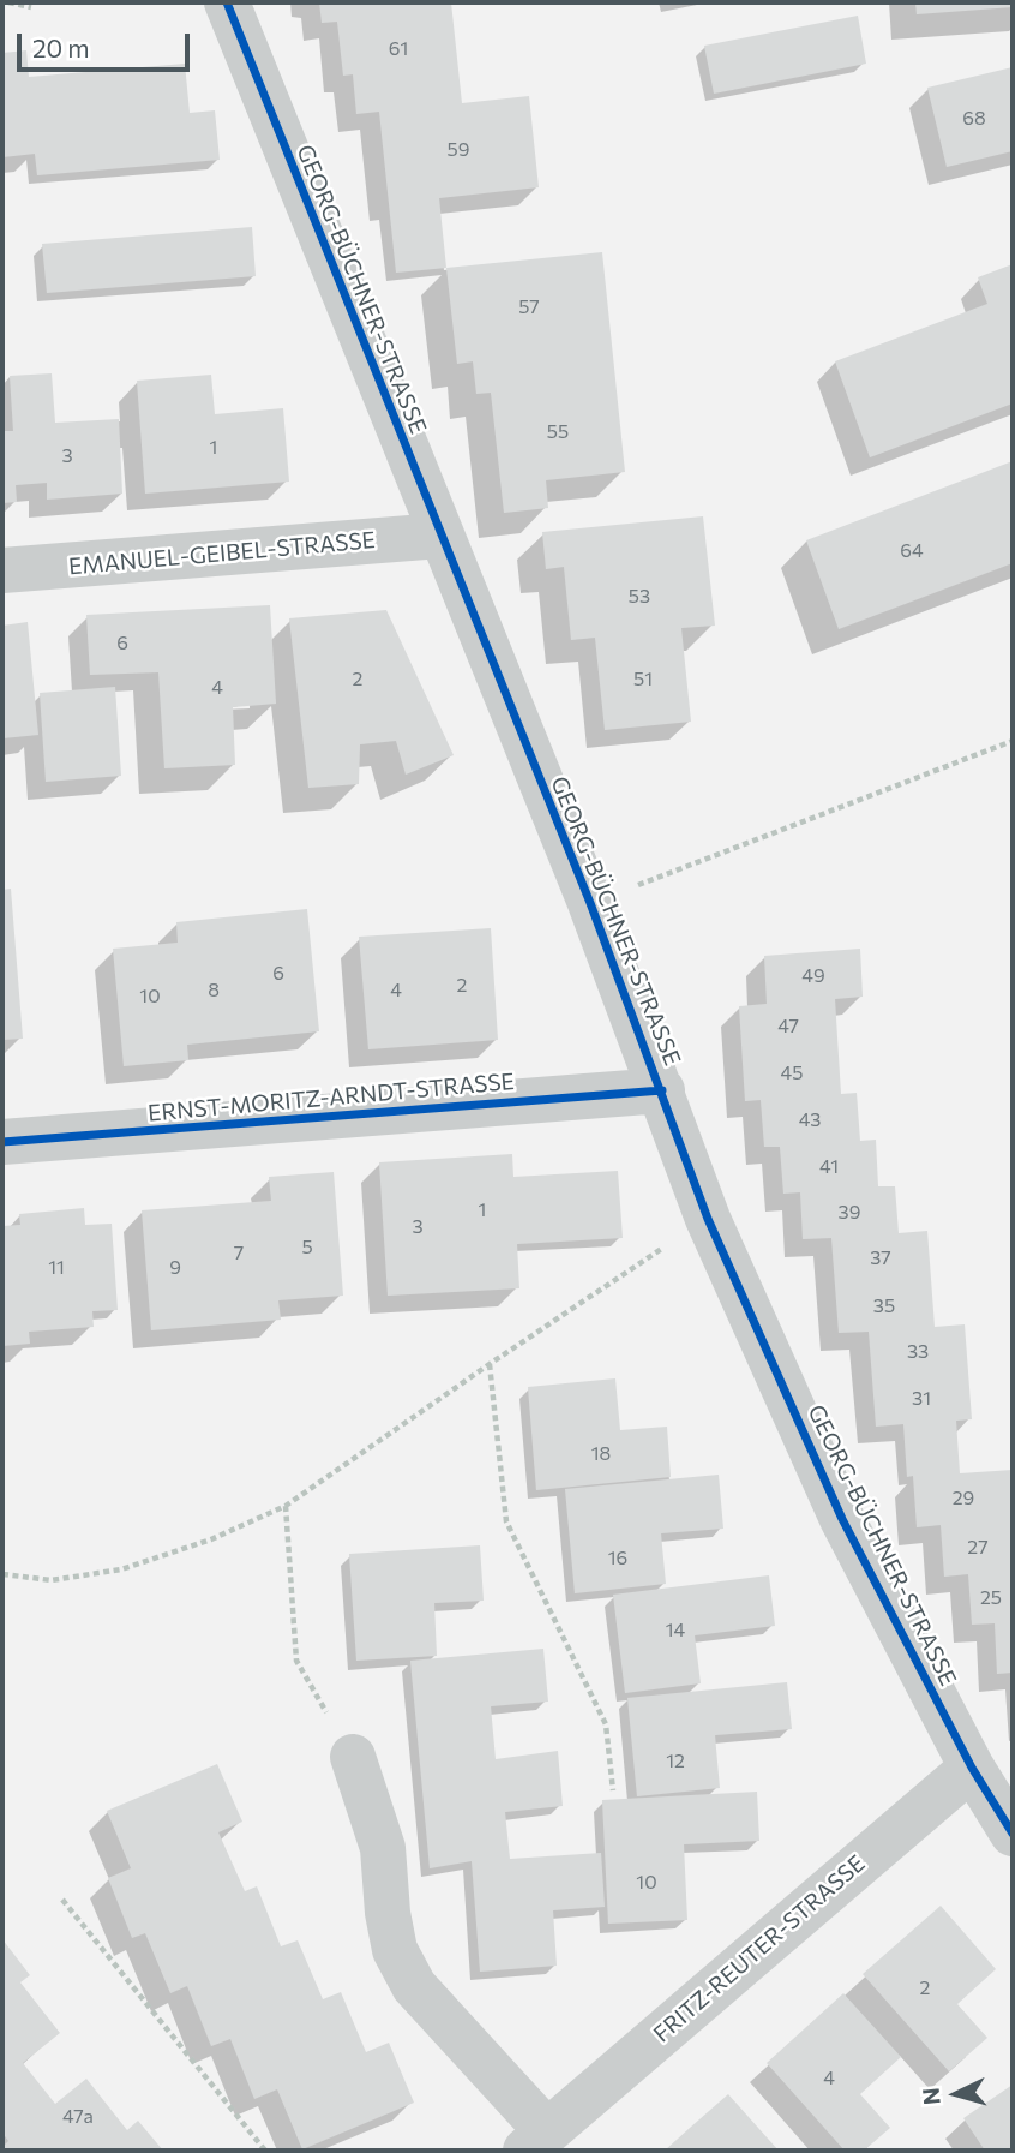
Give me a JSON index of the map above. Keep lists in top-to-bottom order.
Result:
{
  "streets": {
    "street": [
      "GEORG-BÜCHNER-STRASSE",
      "EMANUEL-GEIBEL-STRASSE",
      "ERNST-MORITZ-ARNDT-STRASSE",
      "FRITZ-REUTER-STRASSE"
    ]
  },
  "crossings": [
    ["GEORG-BÜCHNER-STRASSE", "EMANUEL-GEIBEL-STRASSE"],
    ["GEORG-BÜCHNER-STRASSE", "ERNST-MORITZ-ARNDT-STRASSE"],
    ["GEORG-BÜCHNER-STRASSE", "FRITZ-REUTER-STRASSE"]
  ],
  "house_numbers": [
    "61",
    "68",
    "59",
    "57",
    "55",
    "1",
    "3",
    "64",
    "53",
    "6",
    "2",
    "51",
    "4",
    "6",
    "49",
    "2",
    "8",
    "4",
    "10",
    "47",
    "45",
    "43",
    "41",
    "1",
    "39",
    "3",
    "5",
    "7",
    "37",
    "11",
    "9",
    "35",
    "33",
    "31",
    "18",
    "29",
    "27",
    "16",
    "25",
    "14",
    "12",
    "10",
    "2",
    "4",
    "47a"
  ],
  "scale_bar": "20 m",
  "north": "left"
}
